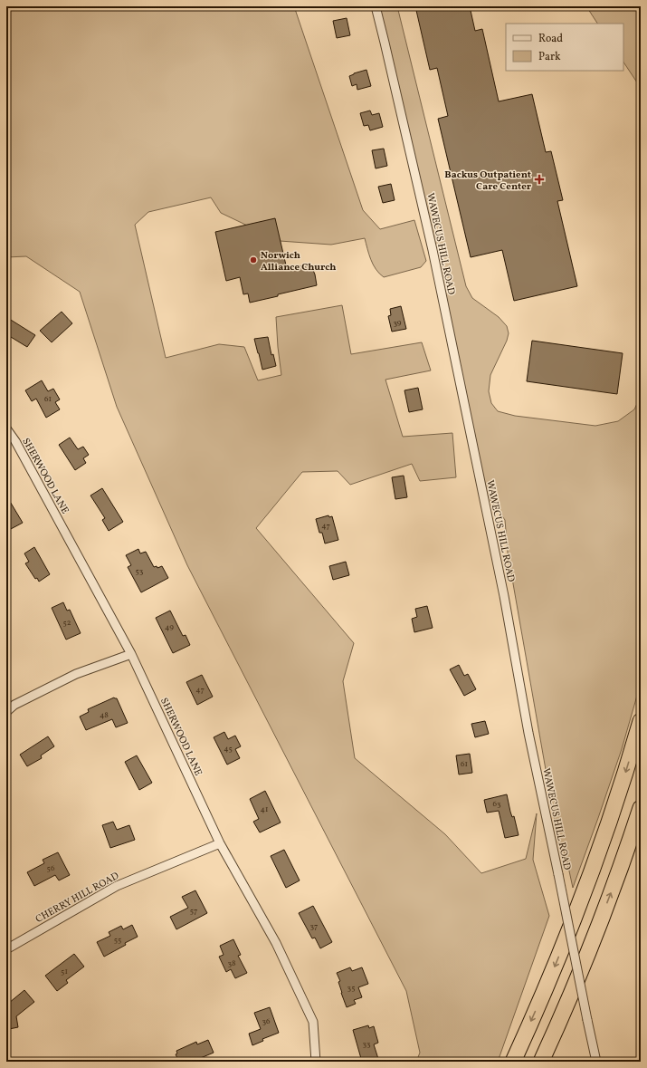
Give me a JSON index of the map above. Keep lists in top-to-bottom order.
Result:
{
  "streets": {
    "street": ["WAWECUS HILL ROAD", "SHERWOOD LANE", "CHERRY HILL ROAD"]
  },
  "crossings": [
    ["SHERWOOD LANE", "CHERRY HILL ROAD"]
  ],
  "places": {
    "health": ["Backus Outpatient Care Center"],
    "other": ["Norwich Alliance Church"]
  },
  "house_numbers": [
    "39",
    "61",
    "47",
    "53",
    "52",
    "49",
    "47",
    "48",
    "45",
    "61",
    "63",
    "41",
    "56",
    "57",
    "37",
    "55",
    "38",
    "51",
    "35",
    "36",
    "33"
  ],
  "legend": ["Road", "Park"]
}
